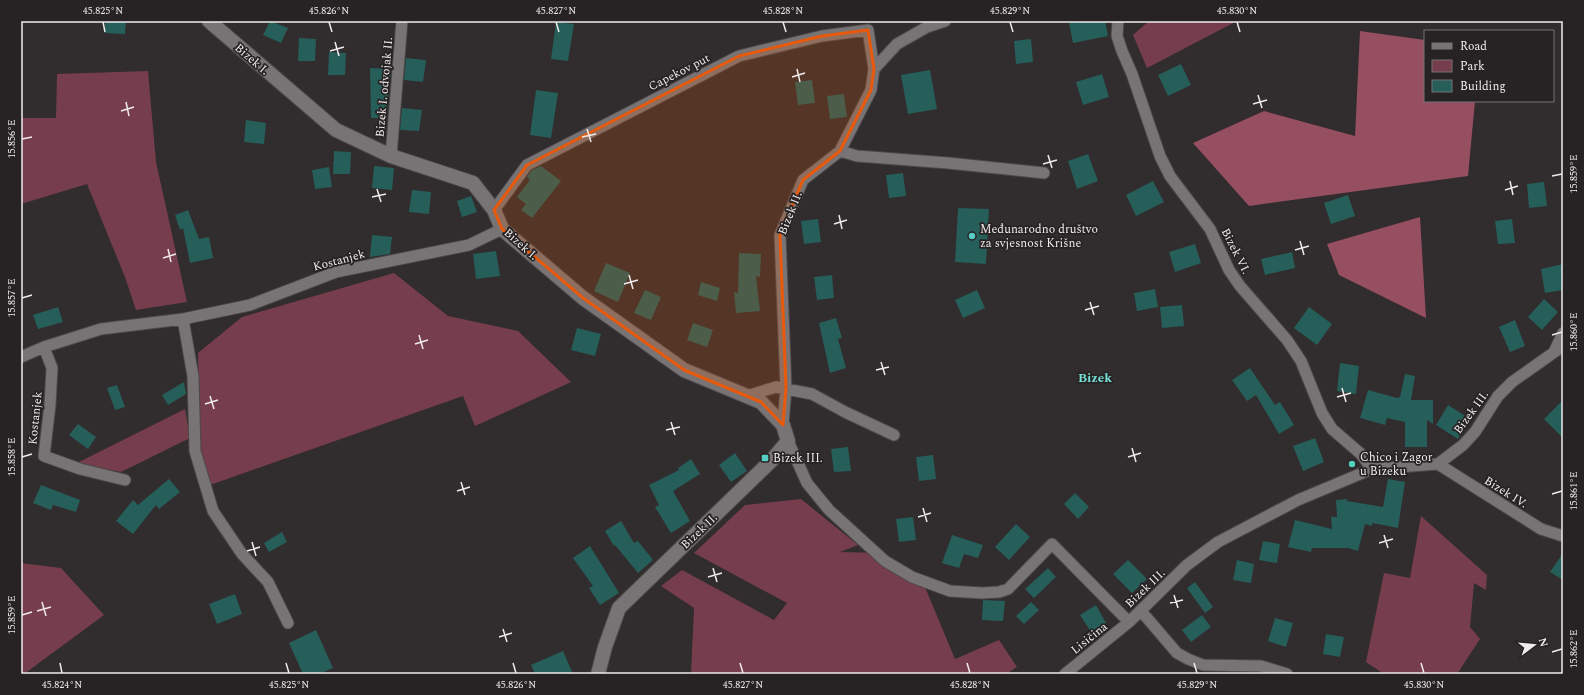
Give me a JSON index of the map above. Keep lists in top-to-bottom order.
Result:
{
  "streets": {
    "street": [
      "Bizek I.",
      "Capekov put",
      "Bizek I. odvojak II.",
      "Bizek II.",
      "Bizek VI.",
      "Kostanjek",
      "Bizek III.",
      "Bizek IV.",
      "Lisičina"
    ]
  },
  "crossings": [
    ["Bizek I.", "Capekov put"],
    ["Bizek I.", "Bizek I. odvojak II."],
    ["Bizek I.", "Bizek II."],
    ["Bizek I.", "Kostanjek"],
    ["Capekov put", "Bizek II."],
    ["Bizek II.", "Bizek III."],
    ["Bizek VI.", "Bizek III."],
    ["Bizek III.", "Bizek IV."],
    ["Bizek III.", "Lisičina"]
  ],
  "districts": ["Bizek"],
  "places": {
    "other": ["Međunarodno društvo za svjesnost Krišne", "Chico i Zagor u Bizeku"],
    "transit": ["Bizek III."]
  },
  "legend": ["Road", "Park", "Building"],
  "north": "right",
  "coordinates": [
    "45.825°N",
    "45.826°N",
    "45.827°N",
    "45.828°N",
    "45.829°N",
    "45.830°N",
    "15.856°E",
    "15.859°E",
    "15.857°E",
    "15.860°E",
    "15.858°E",
    "15.861°E",
    "15.862°E",
    "45.824°N"
  ]
}
